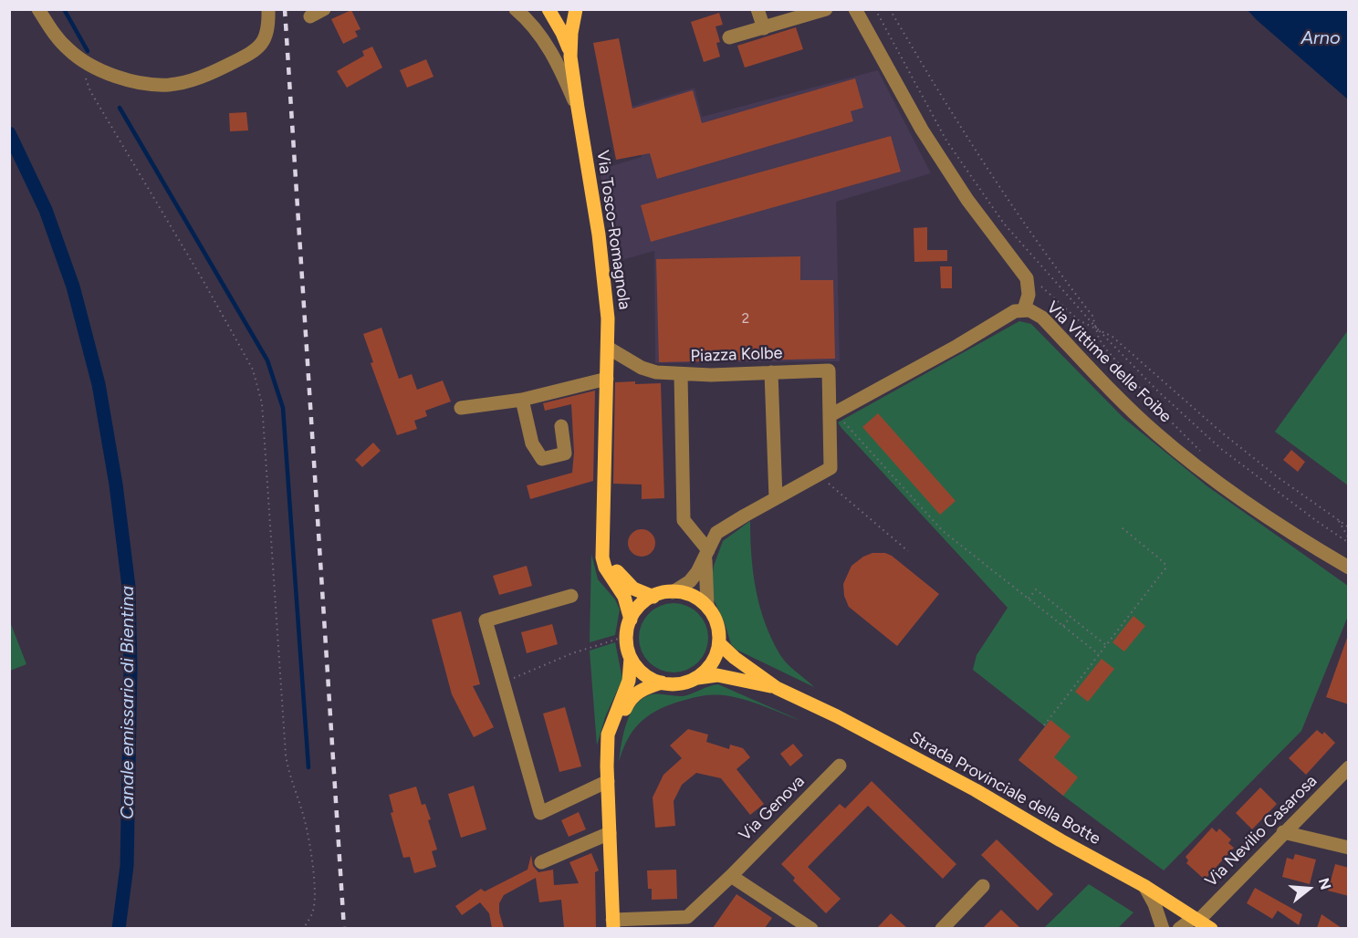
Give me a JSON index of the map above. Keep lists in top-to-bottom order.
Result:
{
  "streets": {
    "main road": ["Via Tosco-Romagnola", "Strada Provinciale della Botte"],
    "street": [
      "Piazza Kolbe",
      "Via Vittime delle Foibe",
      "Via Genova",
      "Via Nevilio Casarosa"
    ]
  },
  "crossings": [
    ["Via Tosco-Romagnola", "Piazza Kolbe"],
    ["Strada Provinciale della Botte", "Via Nevilio Casarosa"]
  ],
  "water": ["Arno", "Canale emissario di Bientina"],
  "house_numbers": ["2"],
  "north": "right"
}
